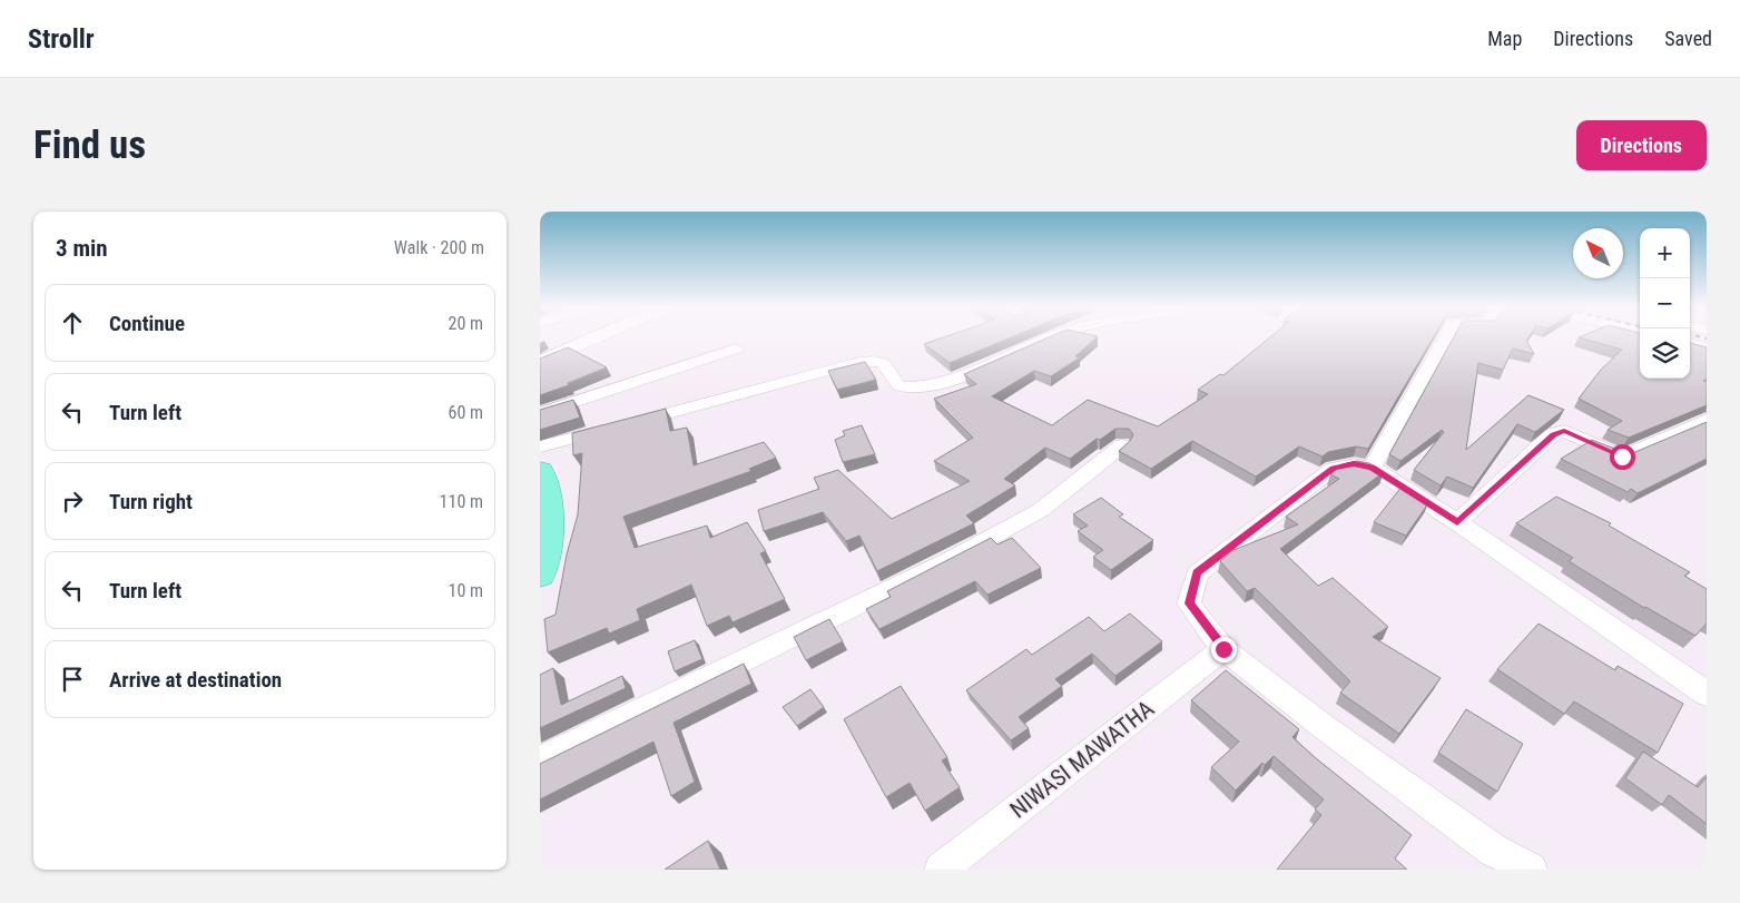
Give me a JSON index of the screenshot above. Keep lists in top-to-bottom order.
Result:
{
  "streets": {
    "street": ["NIWASI MAWATHA"]
  },
  "north": "top left",
  "page": {
    "header": "Strollr",
    "nav": ["Map", "Directions", "Saved"],
    "buttons": "Directions",
    "title": "Find us",
    "heading": ["3 min", "Walk · 200 m"],
    "map_buttons": ["+", "−"],
    "list": [
      ["Continue", "20 m"],
      ["Turn left", "60 m"],
      ["Turn right", "110 m"],
      ["Turn left", "10 m"],
      "Arrive at destination"
    ]
  }
}
